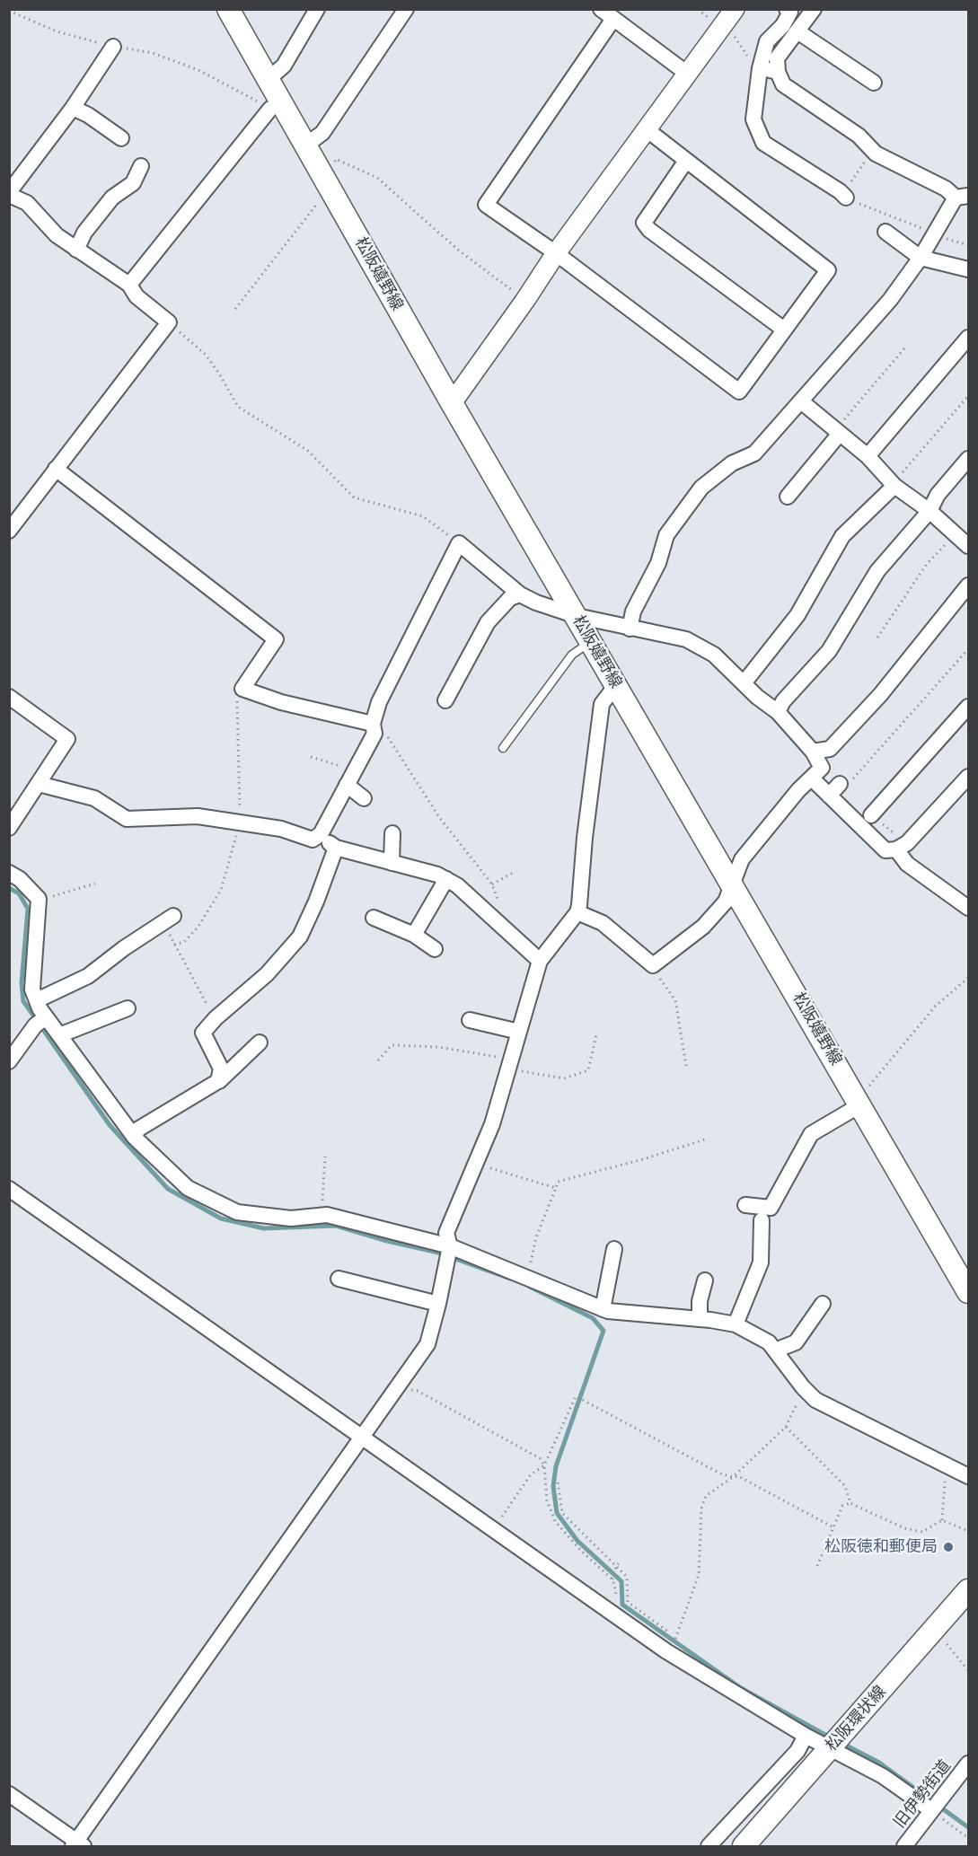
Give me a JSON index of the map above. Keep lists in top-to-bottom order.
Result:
{
  "streets": {
    "main road": ["松阪嬉野線", "松阪環状線"],
    "street": ["旧伊勢街道"]
  },
  "places": ["松阪徳和郵便局"]
}
